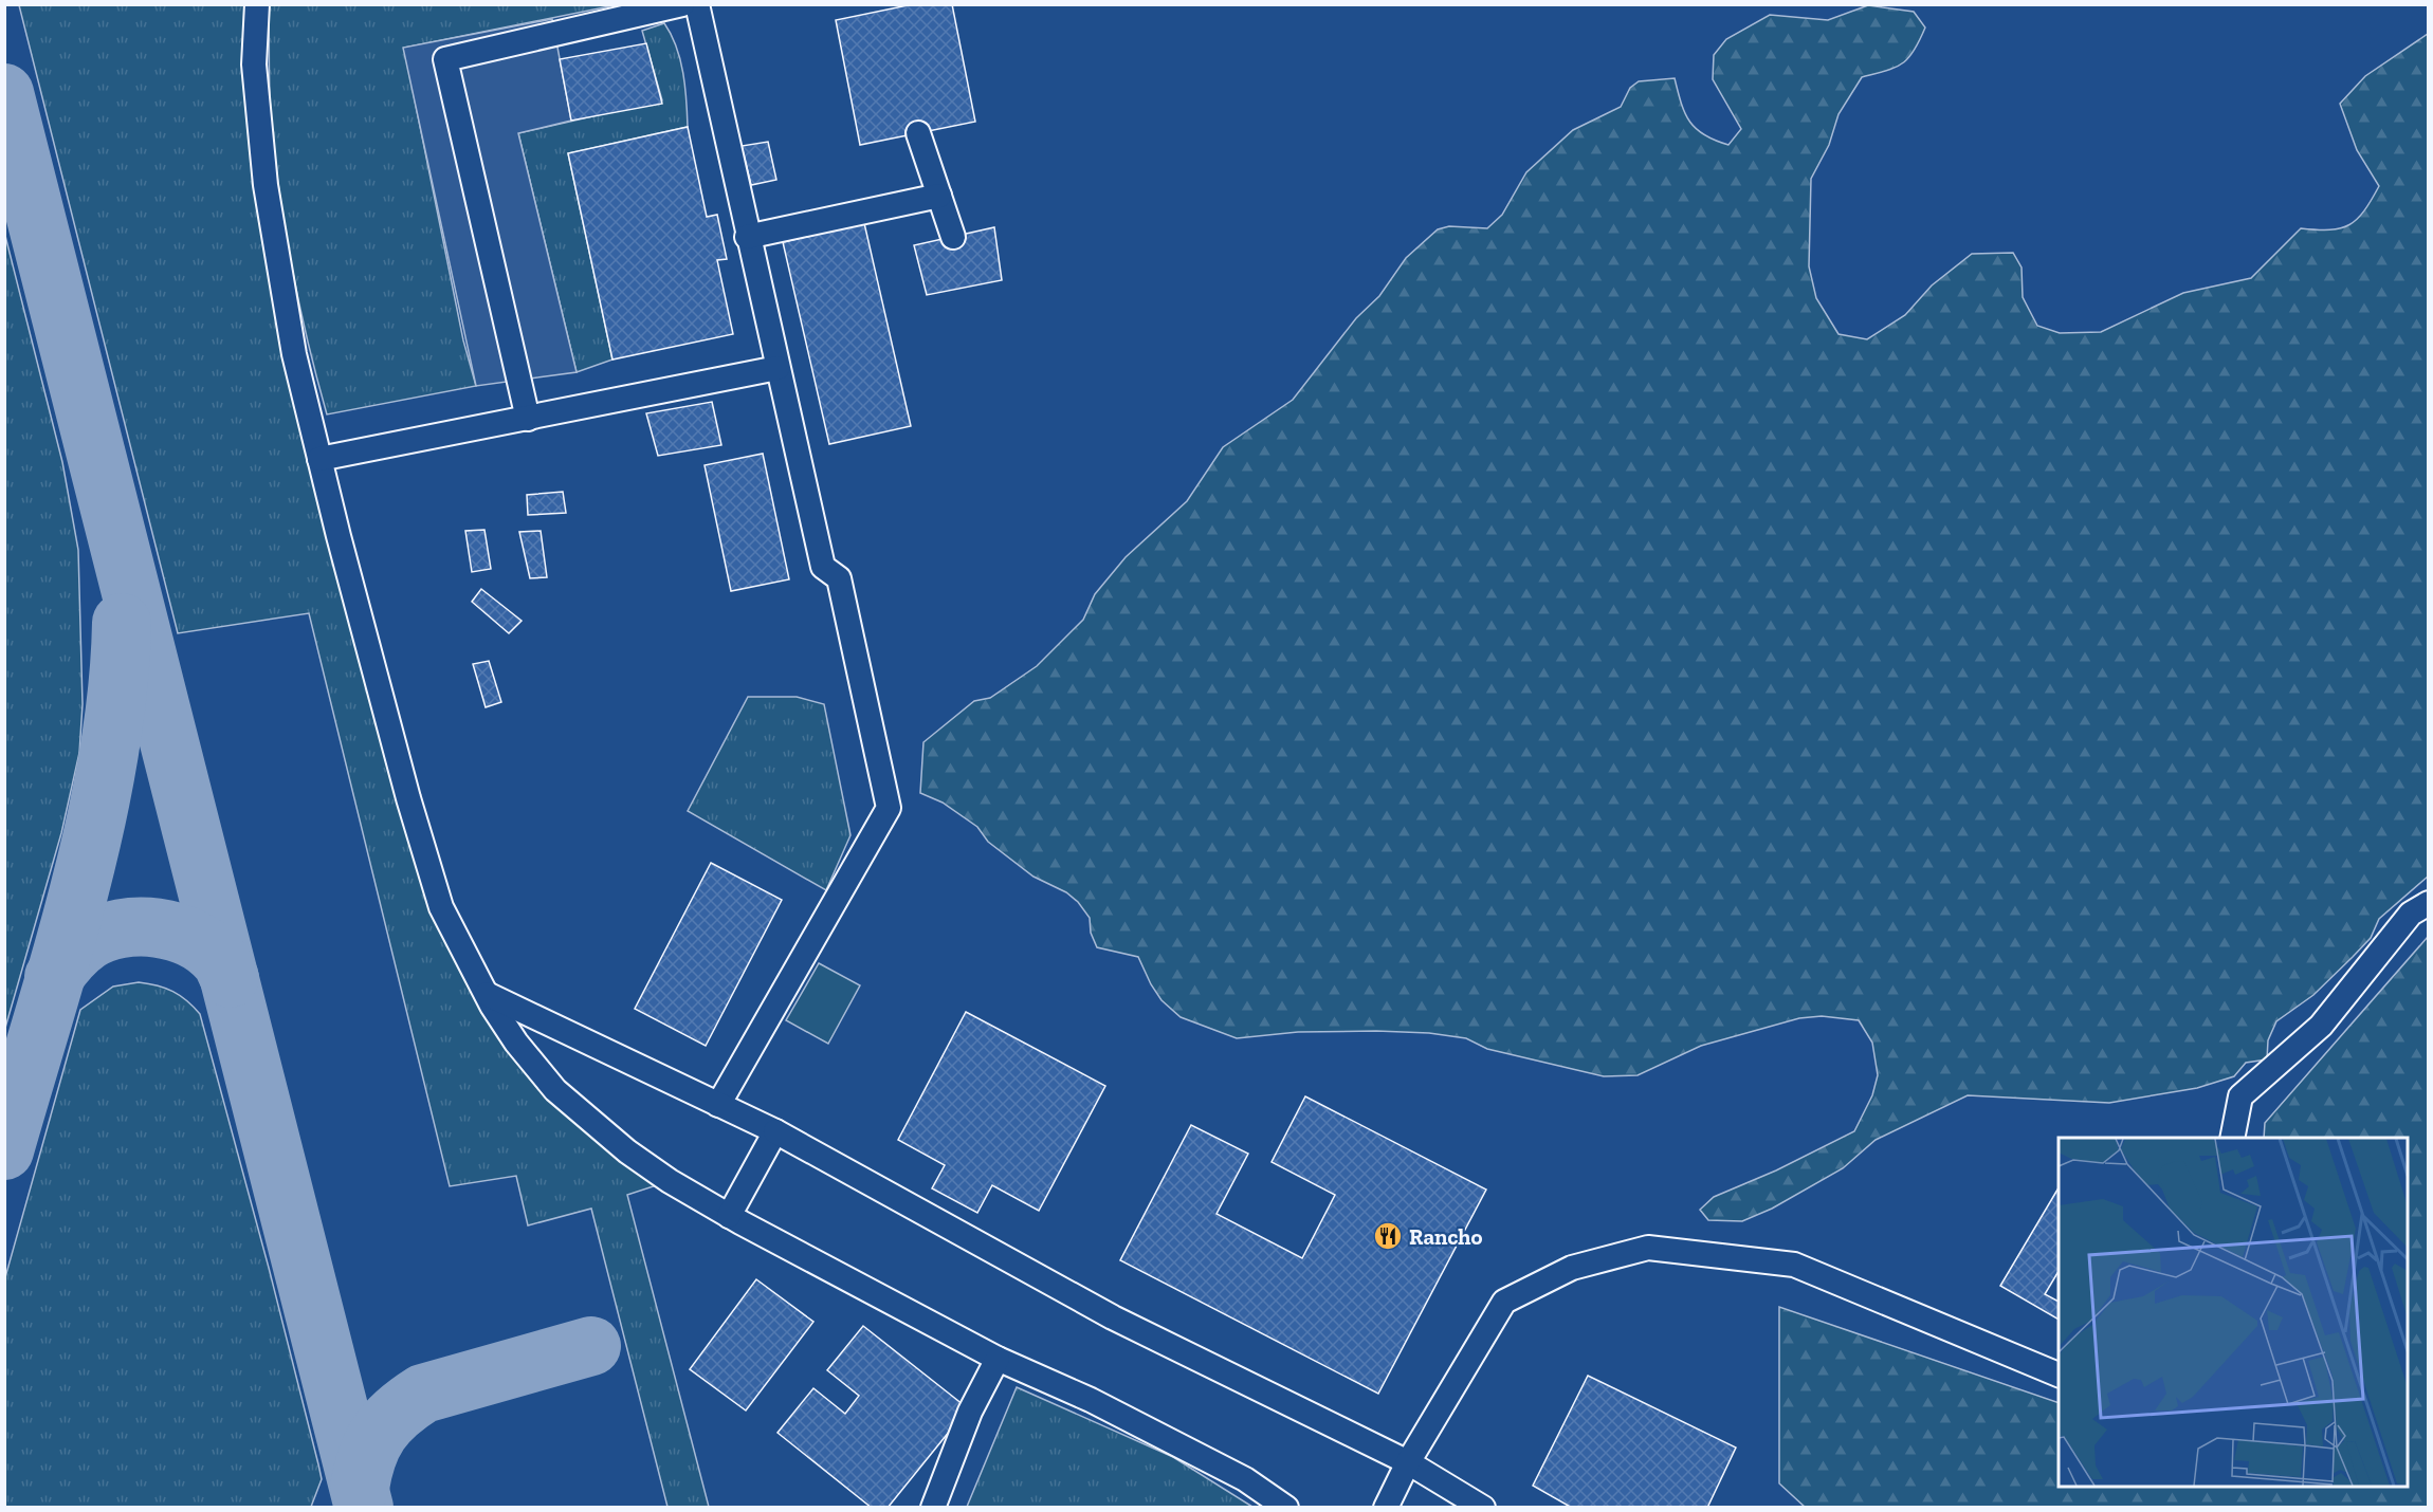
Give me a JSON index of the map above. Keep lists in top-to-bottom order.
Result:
{
  "places": {
    "restaurant": ["Rancho"]
  }
}
